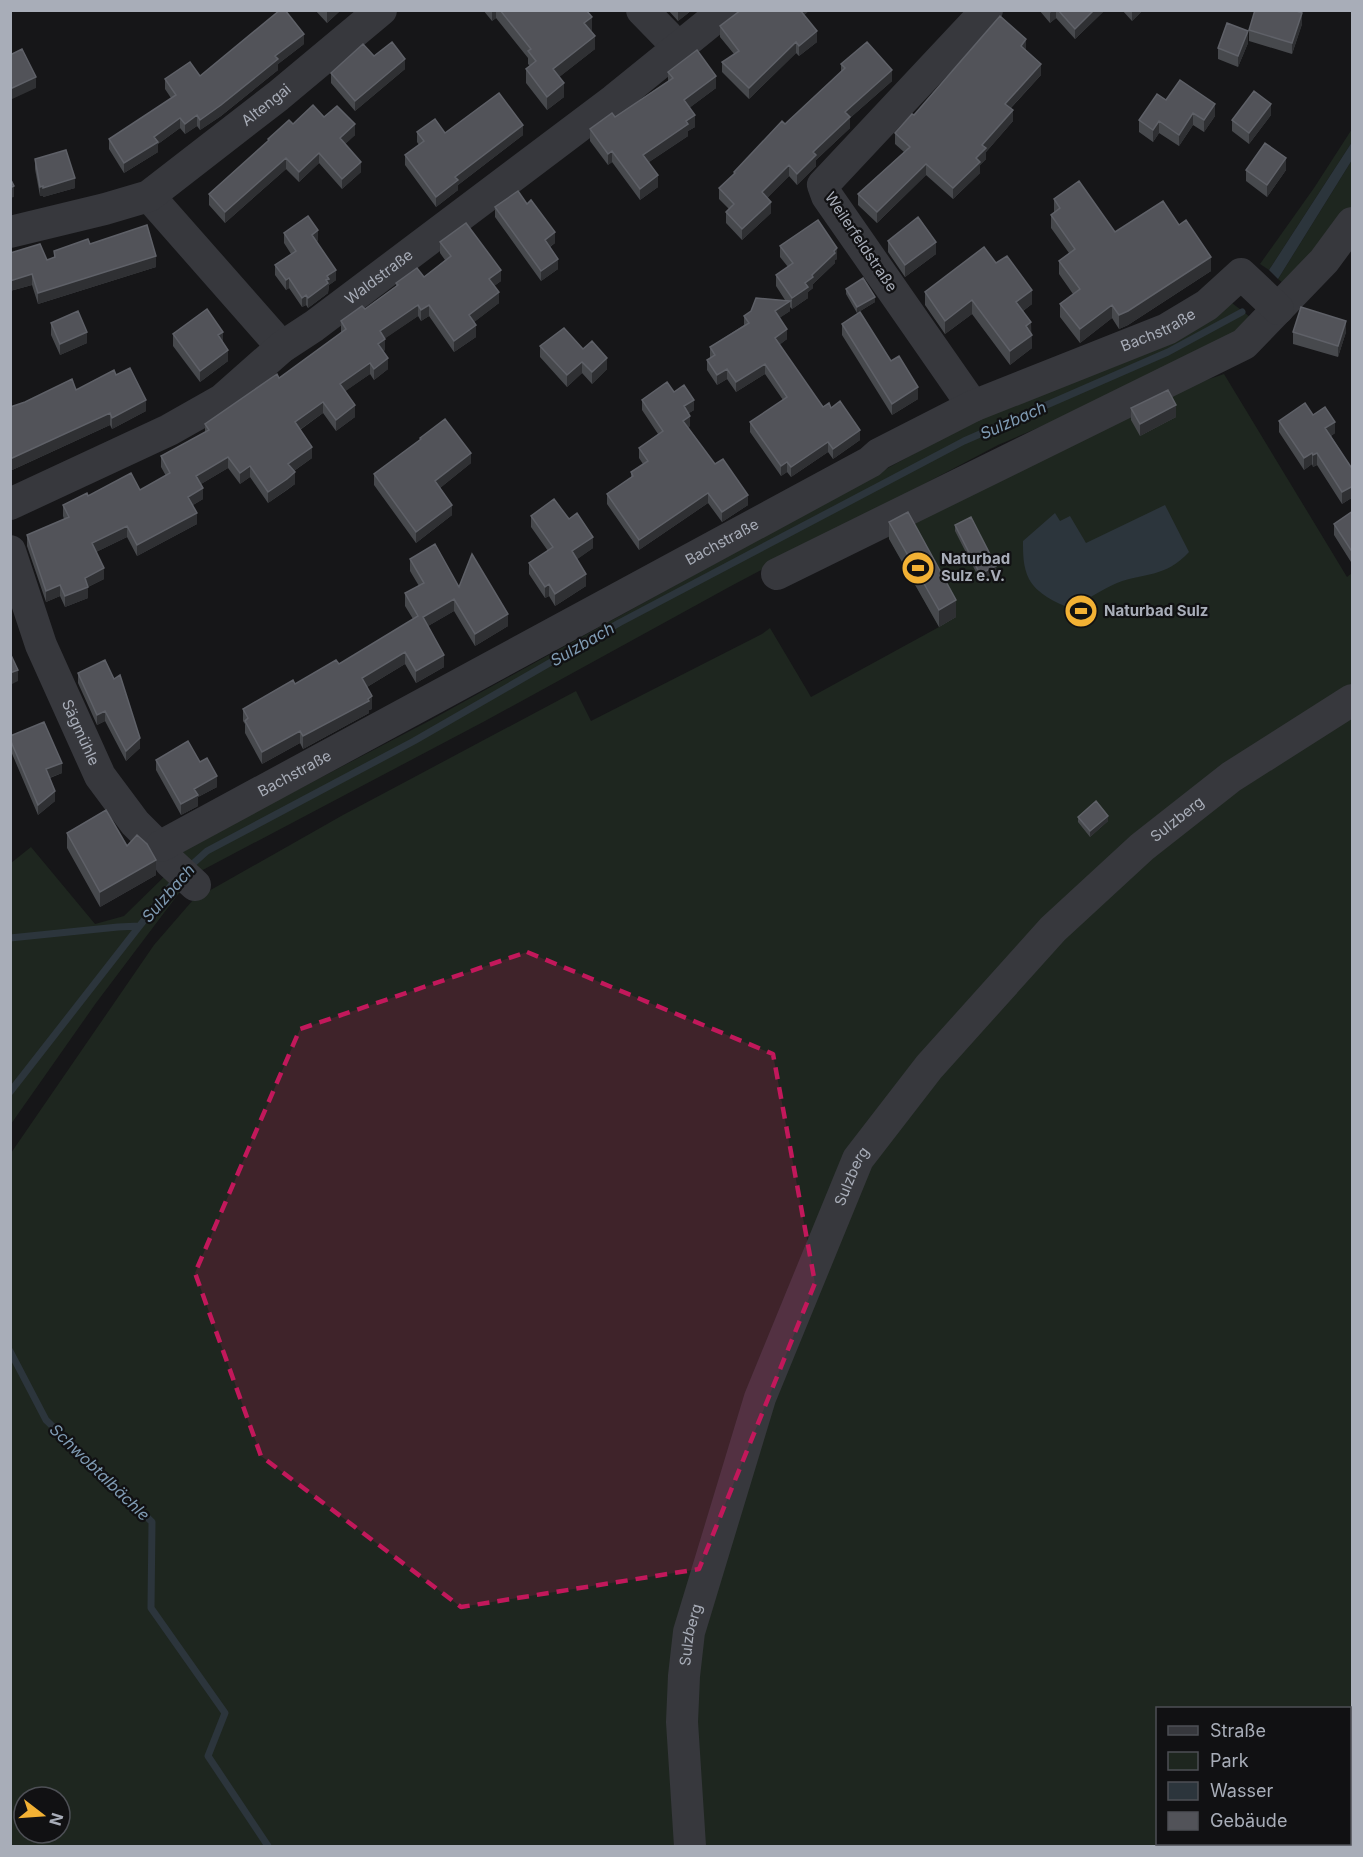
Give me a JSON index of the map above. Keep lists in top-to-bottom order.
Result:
{
  "streets": {
    "street": [
      "Altengai",
      "Weilerfeldstraße",
      "Waldstraße",
      "Bachstraße",
      "Sägmühle",
      "Sulzberg"
    ]
  },
  "crossings": [
    ["Weilerfeldstraße", "Bachstraße"],
    ["Bachstraße", "Sägmühle"]
  ],
  "water": ["Sulzbach", "Schwobtalbächle"],
  "places": {
    "sports": ["Naturbad Sulz e.V.", "Naturbad Sulz"]
  },
  "legend": [
    "Straße",
    "Park",
    "Wasser",
    "Gebäude"
  ],
  "north": "right"
}
